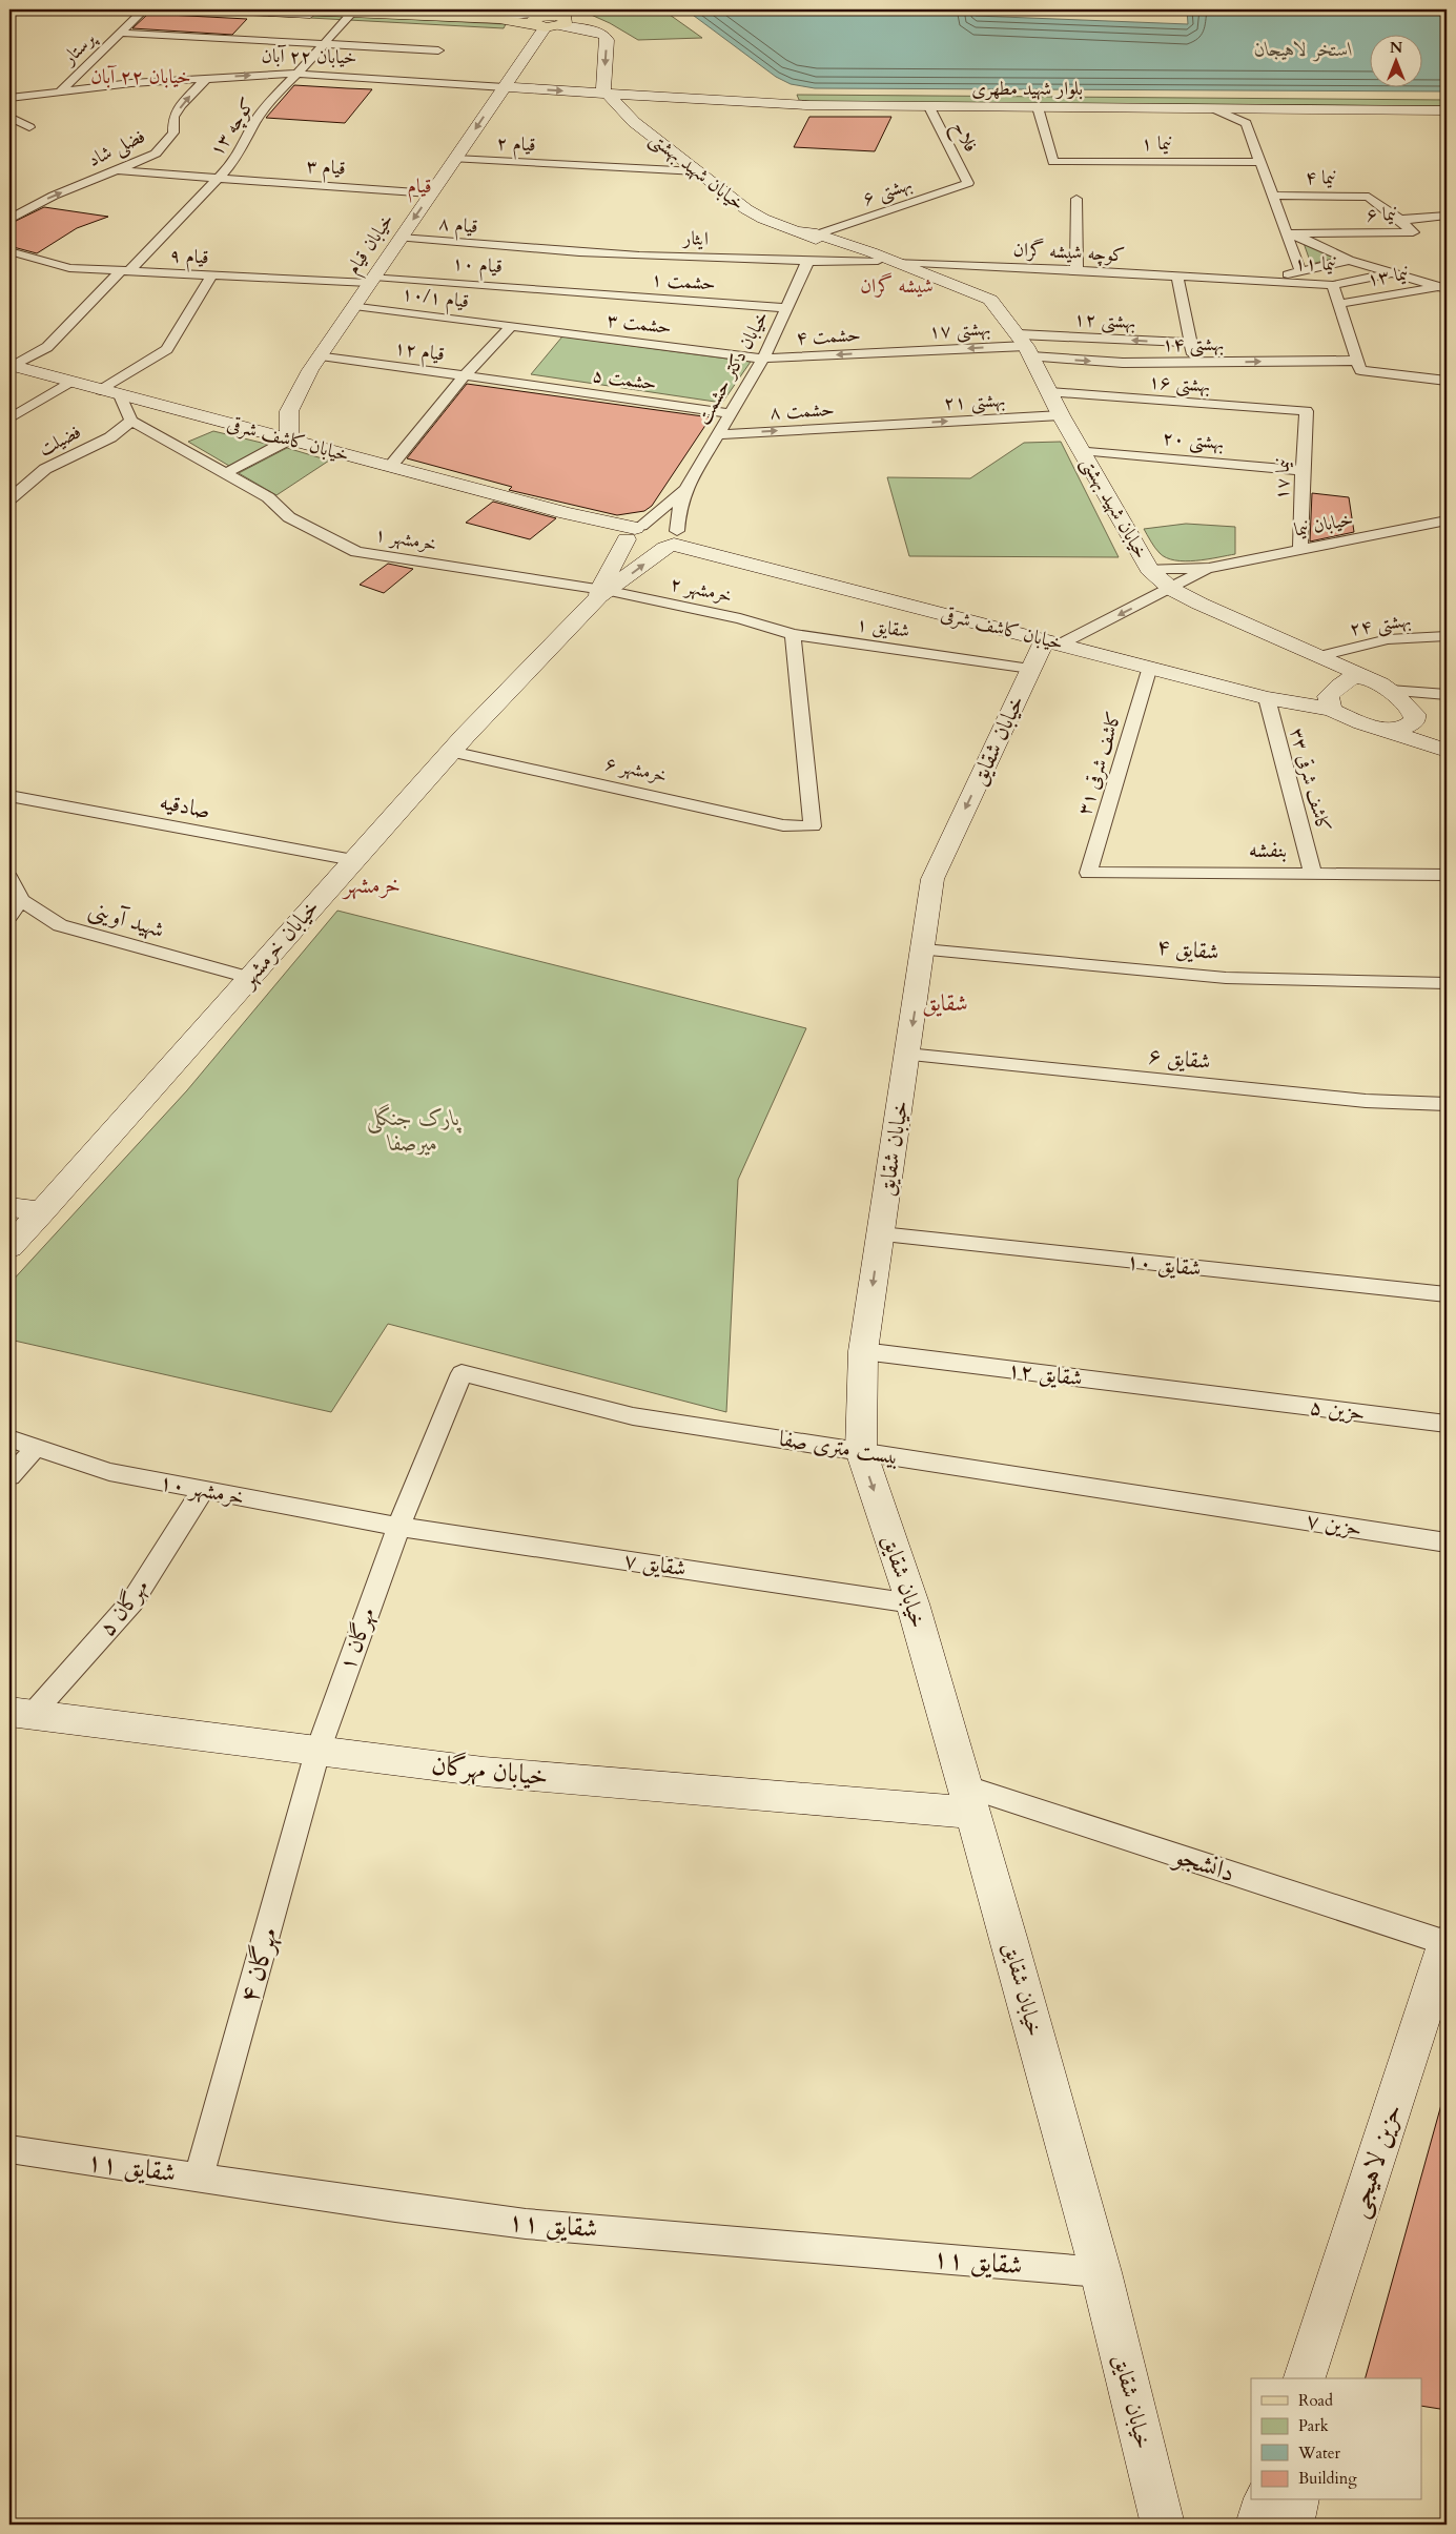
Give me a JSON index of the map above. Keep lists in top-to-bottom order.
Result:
{
  "streets": {
    "main road": [
      "خیابان ۲۲ آبان",
      "بلوار شهید مطهری",
      "خیابان شهید بهشتی",
      "خیابان قیام",
      "خیابان کاشف شرقی",
      "خیابان شقایق",
      "خیابان خرمشهر",
      "خیابان مهرگان",
      "حزین لاهیجی"
    ],
    "street": [
      "پرستار",
      "کوچه ۱۳",
      "فلاح",
      "نیما ۱",
      "قیام ۲",
      "فضلی شاد",
      "قیام ۳",
      "نیما ۴",
      "بهشتی ۶",
      "نیما ۶",
      "قیام ۸",
      "ایثار",
      "کوچه شیشه گران",
      "قیام ۹",
      "نیما ۱۱",
      "قیام ۱۰",
      "نیما ۱۳",
      "حشمت ۱",
      "قیام ۱۰/۱",
      "بهشتی ۱۲",
      "حشمت ۳",
      "بهشتی ۱۷",
      "حشمت ۴",
      "بهشتی ۱۴",
      "قیام ۱۲",
      "خیابان دکتر حشمت",
      "حشمت ۵",
      "بهشتی ۱۶",
      "بهشتی ۲۱",
      "حشمت ۸",
      "فضیلت",
      "بهشتی ۲۰",
      "نیما ۱۷",
      "خیابان نیما",
      "خرمشهر ۱",
      "خرمشهر ۲",
      "بهشتی ۲۴",
      "شقایق ۱",
      "کاشف شرقی ۳۱",
      "خرمشهر ۶",
      "کاشف شرقی ۳۳",
      "صادقیه",
      "بنفشه",
      "شهید آوینی",
      "شقایق ۴",
      "شقایق ۶",
      "شقایق ۱۰",
      "شقایق ۱۲",
      "حزین ۵",
      "بیست متری صفا",
      "خرمشهر ۱۰",
      "حزین ۷",
      "شقایق ۷",
      "مهرگان ۵",
      "مهرگان ۱",
      "دانشجو",
      "مهرگان ۴",
      "شقایق ۱۱"
    ]
  },
  "crossings": [
    ["پرستار", "خیابان ۲۲ آبان"],
    ["خیابان ۲۲ آبان", "بلوار شهید مطهری"],
    ["خیابان ۲۲ آبان", "کوچه ۱۳"],
    ["خیابان ۲۲ آبان", "فضلی شاد"],
    ["خیابان ۲۲ آبان", "خیابان شهید بهشتی"],
    ["خیابان ۲۲ آبان", "خیابان قیام"],
    ["بلوار شهید مطهری", "فلاح"],
    ["بلوار شهید مطهری", "نیما ۱"],
    ["بلوار شهید مطهری", "خیابان شهید بهشتی"],
    ["کوچه ۱۳", "قیام ۳"],
    ["کوچه ۱۳", "قیام ۹"],
    ["کوچه ۱۳", "خیابان کاشف شرقی"],
    ["فلاح", "بهشتی ۶"],
    ["قیام ۲", "خیابان شهید بهشتی"],
    ["قیام ۲", "خیابان قیام"],
    ["فضلی شاد", "قیام ۳"],
    ["قیام ۳", "خیابان قیام"],
    ["خیابان شهید بهشتی", "بهشتی ۶"],
    ["خیابان شهید بهشتی", "ایثار"],
    ["خیابان شهید بهشتی", "کوچه شیشه گران"],
    ["خیابان شهید بهشتی", "بهشتی ۱۲"],
    ["خیابان شهید بهشتی", "بهشتی ۱۷"],
    ["خیابان شهید بهشتی", "بهشتی ۱۴"],
    ["خیابان شهید بهشتی", "بهشتی ۱۶"],
    ["خیابان شهید بهشتی", "بهشتی ۲۱"],
    ["خیابان شهید بهشتی", "بهشتی ۲۰"],
    ["خیابان شهید بهشتی", "خیابان نیما"],
    ["خیابان شهید بهشتی", "بهشتی ۲۴"],
    ["نیما ۴", "نیما ۶"],
    ["قیام ۸", "ایثار"],
    ["قیام ۸", "خیابان قیام"],
    ["ایثار", "خیابان دکتر حشمت"],
    ["خیابان قیام", "قیام ۹"],
    ["خیابان قیام", "قیام ۱۰"],
    ["خیابان قیام", "قیام ۱۰/۱"],
    ["خیابان قیام", "قیام ۱۲"],
    ["کوچه شیشه گران", "نیما ۱۱"],
    ["قیام ۹", "قیام ۱۰"],
    ["قیام ۱۰", "حشمت ۱"],
    ["حشمت ۱", "خیابان دکتر حشمت"],
    ["قیام ۱۰/۱", "حشمت ۳"],
    ["بهشتی ۱۲", "بهشتی ۱۷"],
    ["بهشتی ۱۲", "بهشتی ۱۴"],
    ["حشمت ۳", "حشمت ۴"],
    ["حشمت ۳", "خیابان دکتر حشمت"],
    ["بهشتی ۱۷", "حشمت ۴"],
    ["بهشتی ۱۷", "بهشتی ۱۴"],
    ["حشمت ۴", "خیابان دکتر حشمت"],
    ["قیام ۱۲", "حشمت ۵"],
    ["خیابان دکتر حشمت", "حشمت ۵"],
    ["خیابان دکتر حشمت", "حشمت ۸"],
    ["بهشتی ۱۶", "نیما ۱۷"],
    ["بهشتی ۲۱", "حشمت ۸"],
    ["خیابان کاشف شرقی", "خیابان نیما"],
    ["خیابان کاشف شرقی", "خیابان شقایق"],
    ["خیابان کاشف شرقی", "کاشف شرقی ۳۱"],
    ["خیابان کاشف شرقی", "کاشف شرقی ۳۳"],
    ["بهشتی ۲۰", "نیما ۱۷"],
    ["نیما ۱۷", "خیابان نیما"],
    ["خیابان نیما", "خیابان شقایق"],
    ["خرمشهر ۱", "خرمشهر ۲"],
    ["خرمشهر ۱", "خیابان خرمشهر"],
    ["خرمشهر ۲", "شقایق ۱"],
    ["خرمشهر ۲", "خرمشهر ۶"],
    ["خرمشهر ۲", "خیابان خرمشهر"],
    ["شقایق ۱", "خیابان شقایق"],
    ["شقایق ۱", "خرمشهر ۶"],
    ["خیابان شقایق", "شقایق ۴"],
    ["خیابان شقایق", "شقایق ۶"],
    ["خیابان شقایق", "شقایق ۱۰"],
    ["خیابان شقایق", "شقایق ۱۲"],
    ["خیابان شقایق", "بیست متری صفا"],
    ["خیابان شقایق", "شقایق ۷"],
    ["خیابان شقایق", "خیابان مهرگان"],
    ["خیابان شقایق", "دانشجو"],
    ["خیابان شقایق", "شقایق ۱۱"],
    ["کاشف شرقی ۳۱", "بنفشه"],
    ["خرمشهر ۶", "خیابان خرمشهر"],
    ["کاشف شرقی ۳۳", "بنفشه"],
    ["صادقیه", "خیابان خرمشهر"],
    ["شهید آوینی", "خیابان خرمشهر"],
    ["شقایق ۱۲", "حزین ۵"],
    ["بیست متری صفا", "حزین ۷"],
    ["بیست متری صفا", "مهرگان ۱"],
    ["خرمشهر ۱۰", "شقایق ۷"],
    ["خرمشهر ۱۰", "مهرگان ۵"],
    ["خرمشهر ۱۰", "مهرگان ۱"],
    ["شقایق ۷", "مهرگان ۱"],
    ["مهرگان ۵", "خیابان مهرگان"],
    ["مهرگان ۱", "خیابان مهرگان"],
    ["مهرگان ۱", "مهرگان ۴"],
    ["خیابان مهرگان", "دانشجو"],
    ["خیابان مهرگان", "مهرگان ۴"],
    ["دانشجو", "حزین لاهیجی"],
    ["مهرگان ۴", "شقایق ۱۱"]
  ],
  "one_way": [
    "بهشتی ۱۲",
    "بهشتی ۱۷",
    "حشمت ۴",
    "بهشتی ۲۱",
    "حشمت ۸"
  ],
  "districts": [
    "خیابان ۲۲ آبان",
    "قیام",
    "شیشه گران",
    "خرمشهر",
    "شقایق"
  ],
  "water": ["استخر لاهیجان"],
  "parks": ["پارک جنگلی میرصفا"],
  "legend": [
    "Road",
    "Park",
    "Water",
    "Building"
  ],
  "north": "top"
}
